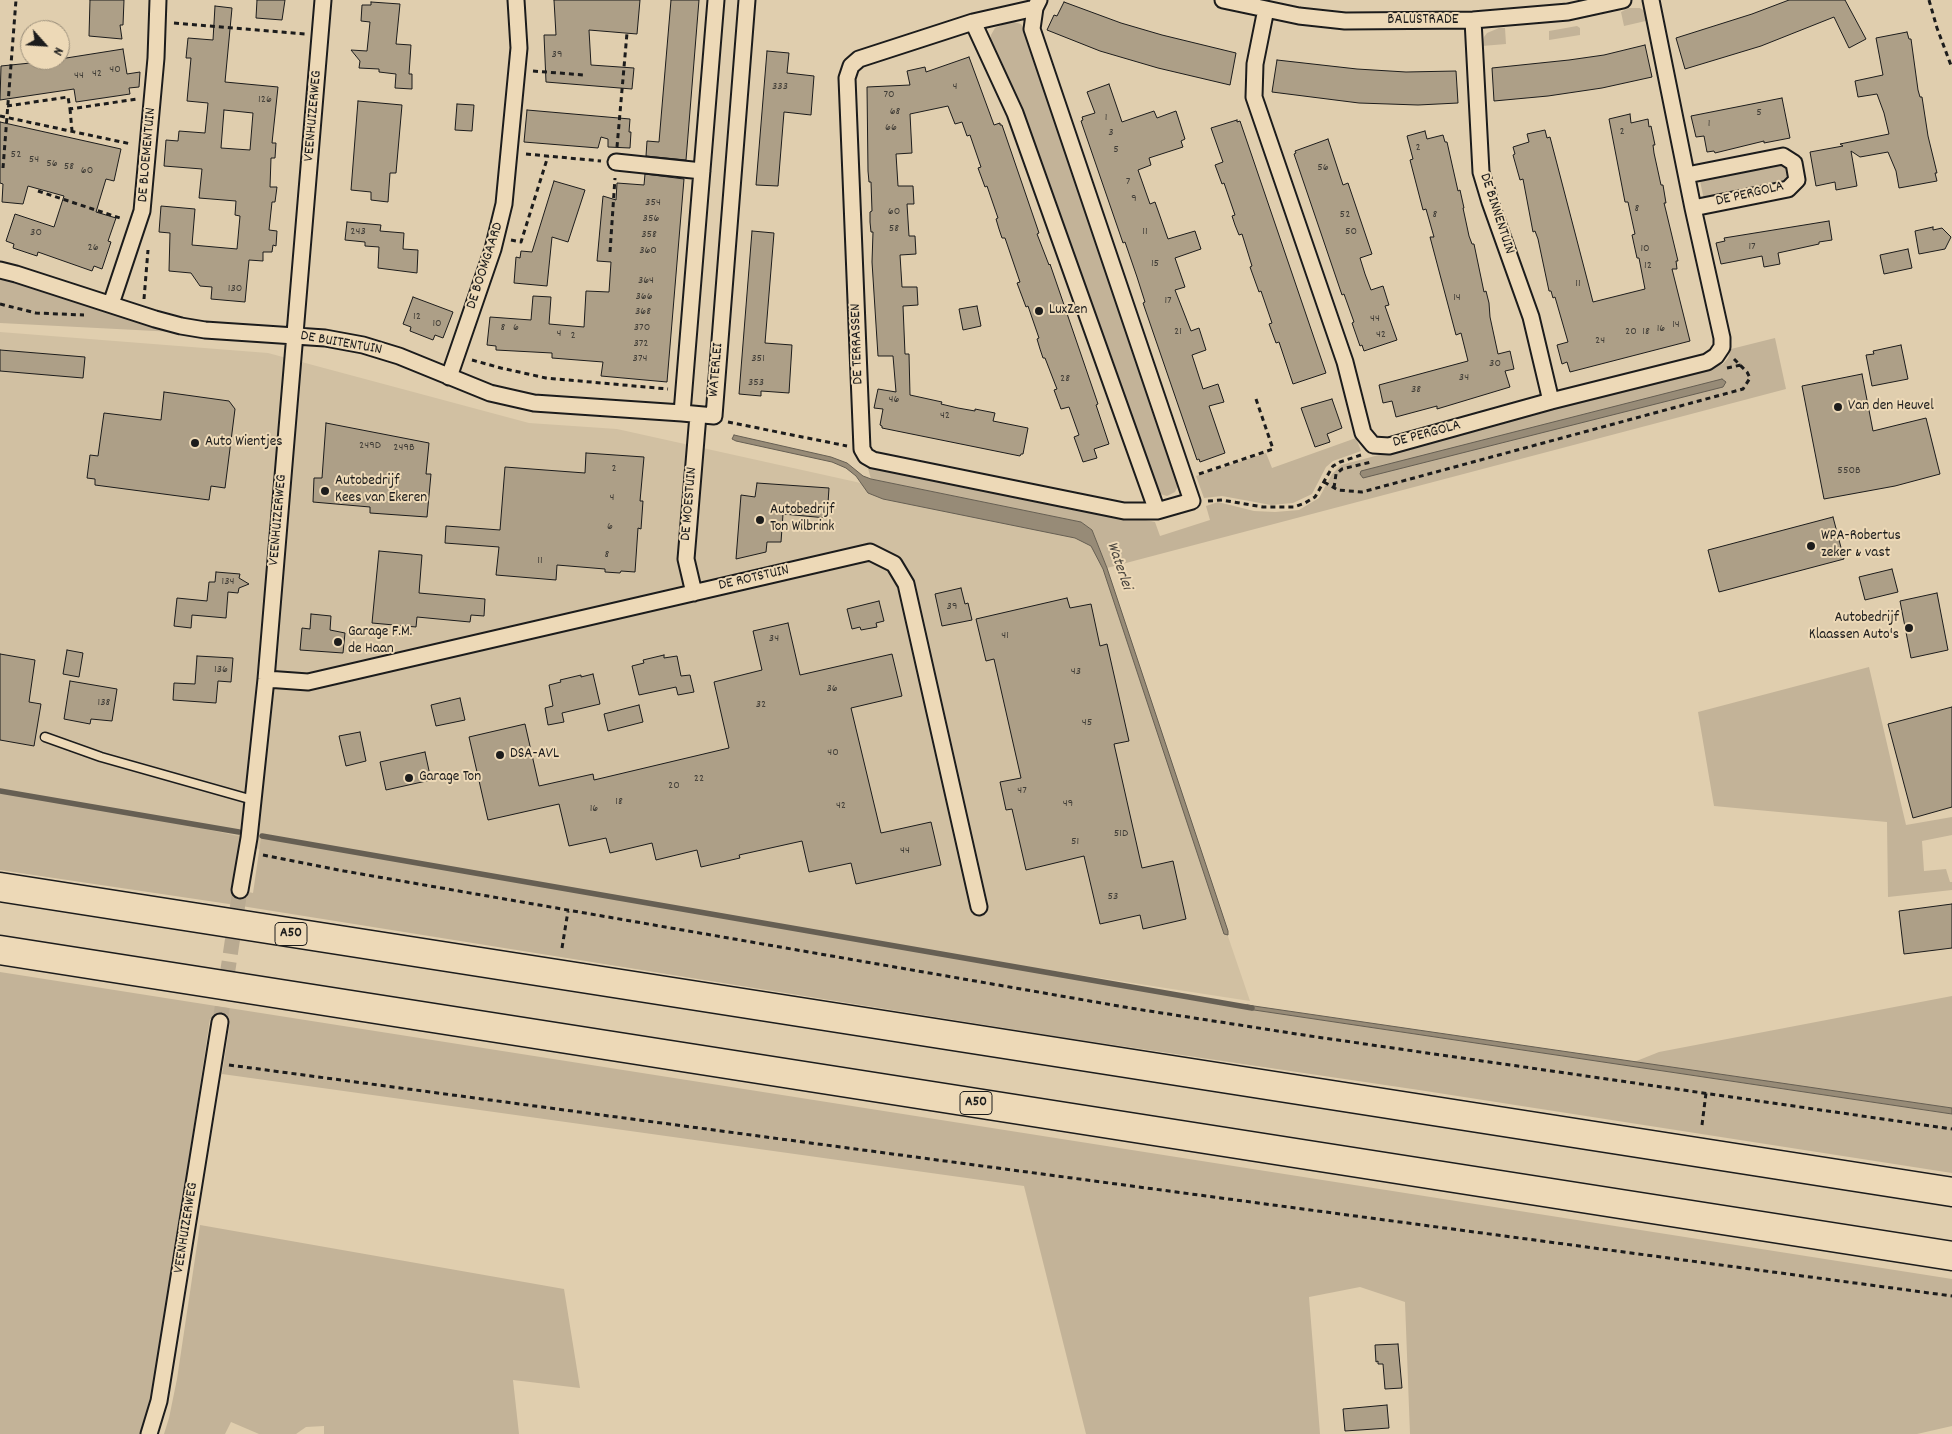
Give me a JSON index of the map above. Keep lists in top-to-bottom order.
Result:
{
  "streets": {
    "highway": ["A50"],
    "street": [
      "BALUSTRADE",
      "VEENHUIZERWEG",
      "DE BLOEMENTUIN",
      "DE PERGOLA",
      "DE BINNENTUIN",
      "DE BOOMGAARD",
      "DE BUITENTUIN",
      "DE TERRASSEN",
      "WATERLEI",
      "DE MOESTUIN",
      "DE ROTSTUIN"
    ]
  },
  "crossings": [
    ["BALUSTRADE", "DE PERGOLA"],
    ["BALUSTRADE", "DE BINNENTUIN"],
    ["VEENHUIZERWEG", "DE BUITENTUIN"],
    ["VEENHUIZERWEG", "DE ROTSTUIN"],
    ["DE BLOEMENTUIN", "DE BUITENTUIN"],
    ["DE PERGOLA", "DE BINNENTUIN"],
    ["DE BOOMGAARD", "DE BUITENTUIN"],
    ["DE BUITENTUIN", "WATERLEI"],
    ["WATERLEI", "DE MOESTUIN"],
    ["DE MOESTUIN", "DE ROTSTUIN"]
  ],
  "water": ["Waterlei"],
  "places": [
    "LuxZen",
    "Van den Heuvel",
    "Auto Wientjes",
    "Autobedrijf Kees van Ekeren",
    "Autobedrijf Ton Wilbrink",
    "WPA-Robertus zeker & vast",
    "Autobedrijf Klaassen Auto's",
    "Garage F.M. de Haan",
    "DSA-AVL",
    "Garage Ton"
  ],
  "house_numbers": [
    "39",
    "40",
    "42",
    "44",
    "333",
    "4",
    "70",
    "126",
    "68",
    "5",
    "1",
    "1",
    "66",
    "2",
    "3",
    "2",
    "5",
    "52",
    "54",
    "56",
    "58",
    "56",
    "60",
    "7",
    "9",
    "354",
    "8",
    "60",
    "52",
    "8",
    "356",
    "58",
    "243",
    "11",
    "50",
    "30",
    "358",
    "17",
    "26",
    "10",
    "360",
    "15",
    "12",
    "364",
    "11",
    "130",
    "366",
    "14",
    "17",
    "368",
    "12",
    "44",
    "10",
    "14",
    "8",
    "6",
    "370",
    "16",
    "21",
    "20",
    "18",
    "4",
    "42",
    "2",
    "24",
    "372",
    "374",
    "351",
    "30",
    "34",
    "28",
    "353",
    "38",
    "46",
    "42",
    "249D",
    "249B",
    "2",
    "550B",
    "4",
    "6",
    "8",
    "11",
    "134",
    "39",
    "41",
    "34",
    "136",
    "43",
    "36",
    "138",
    "32",
    "45",
    "40",
    "22",
    "20",
    "47",
    "18",
    "49",
    "42",
    "16",
    "51D",
    "51",
    "44",
    "53"
  ],
  "north": "bottom right"
}
